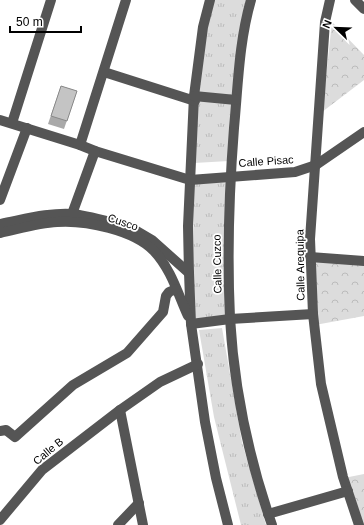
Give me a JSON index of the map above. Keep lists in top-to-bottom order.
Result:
{
  "streets": {
    "street": [
      "Calle Pisac",
      "Cusco",
      "Calle Cuzco",
      "Calle Arequipa",
      "Calle B"
    ]
  },
  "crossings": [
    ["Calle Pisac", "Calle Cuzco"],
    ["Calle Pisac", "Calle Arequipa"]
  ],
  "scale_bar": "50 m",
  "north": "top left"
}
